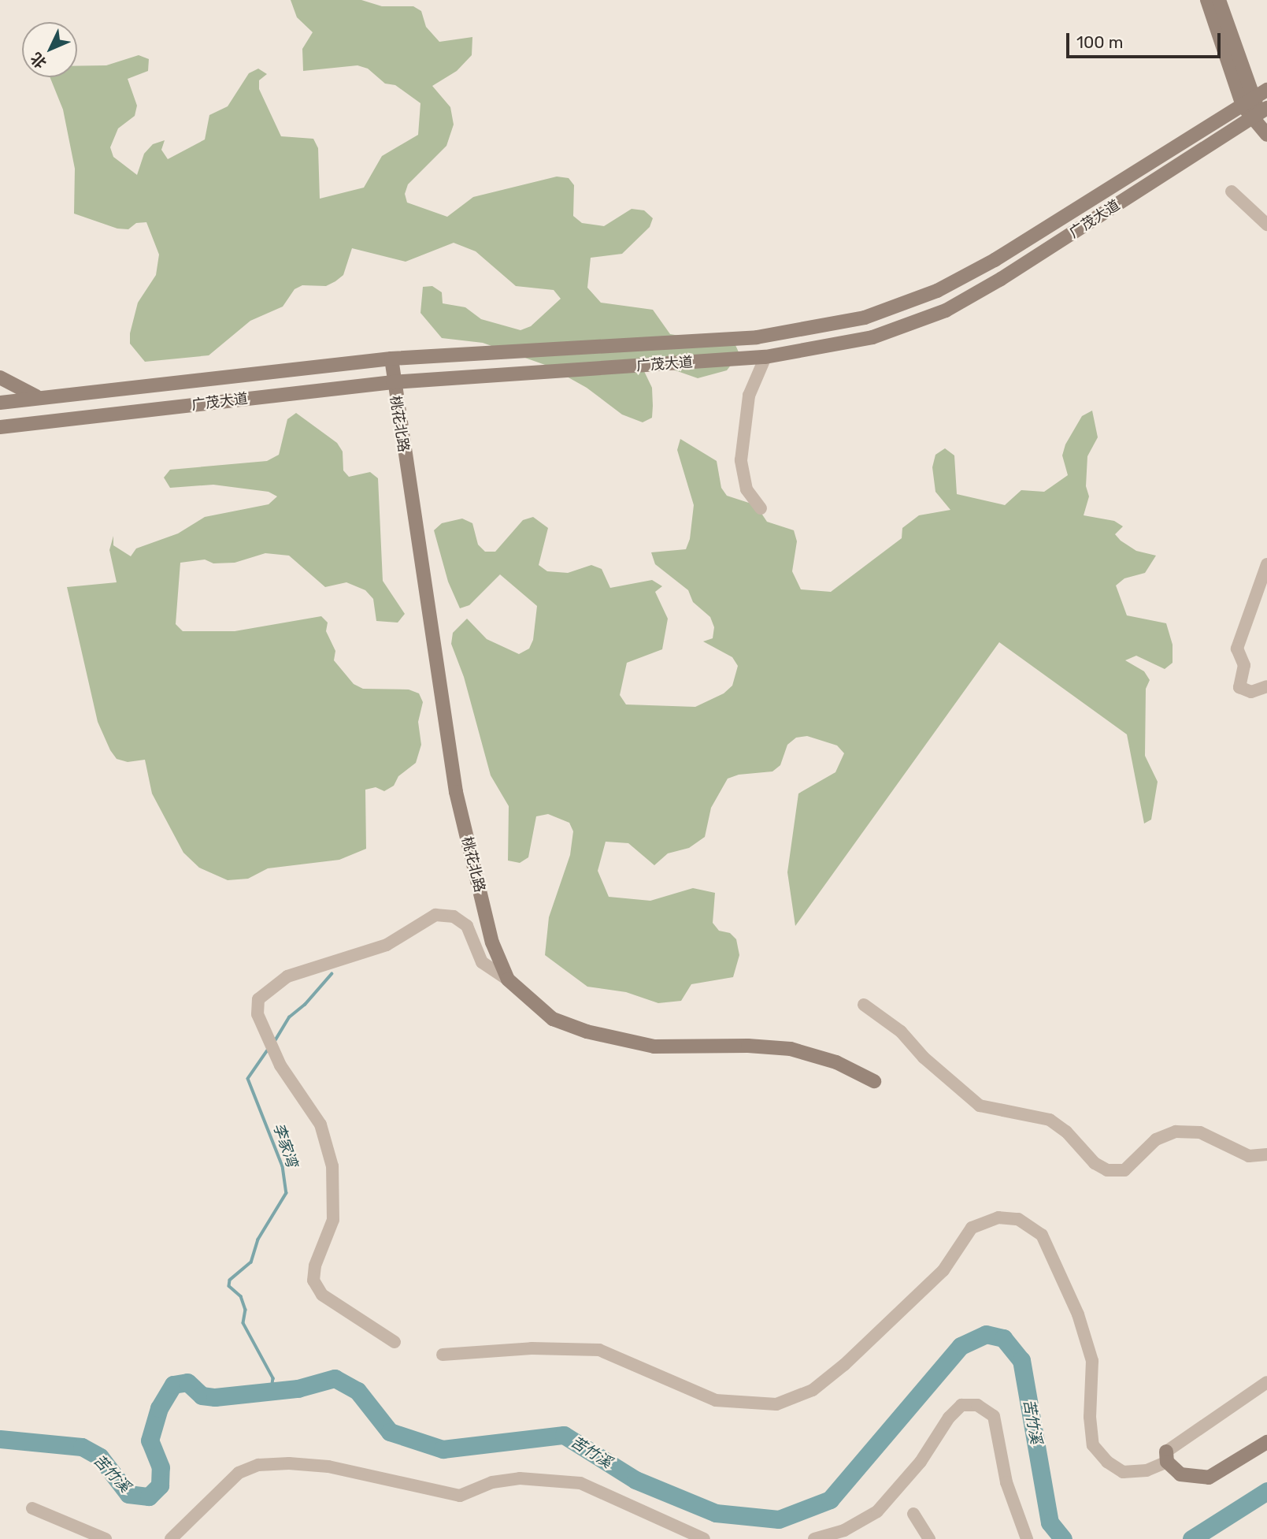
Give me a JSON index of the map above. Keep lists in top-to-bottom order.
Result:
{
  "streets": {
    "main road": ["广茂大道", "桃花北路"]
  },
  "crossings": [
    ["广茂大道", "桃花北路"]
  ],
  "water": ["李家湾", "苦竹溪"],
  "scale_bar": "100 m",
  "north": "bottom left"
}
